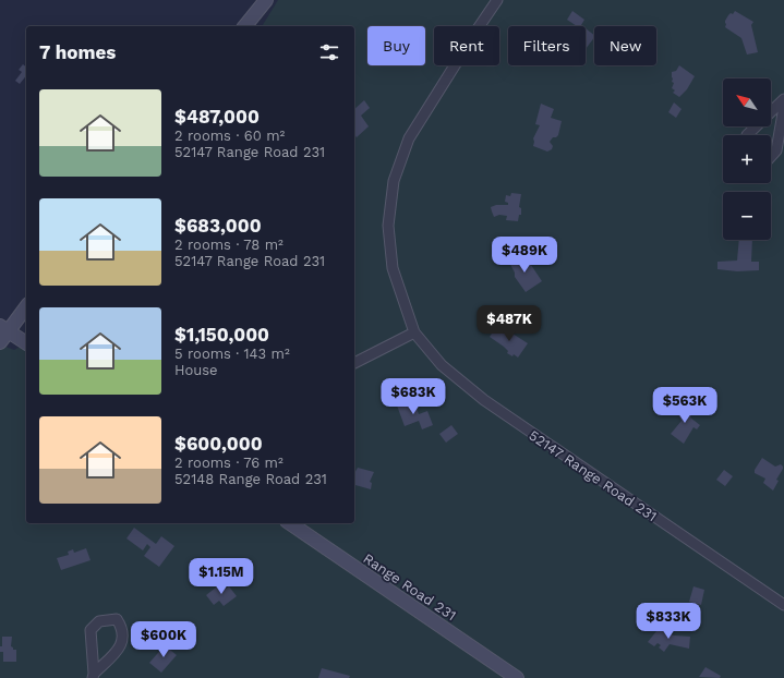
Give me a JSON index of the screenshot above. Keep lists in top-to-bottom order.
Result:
{
  "streets": {
    "street": ["52147 Range Road 231", "Range Road 231"]
  },
  "north": "top left",
  "page": {
    "chip": [
      "Buy",
      "Rent",
      "Filters",
      "New"
    ],
    "heading": "7 homes",
    "map_buttons": ["+", "−"],
    "list": [
      {
        "name": "$487,000",
        "note": "2 rooms · 60 m² · 52147 Range Road 231"
      },
      {
        "name": "$683,000",
        "note": "2 rooms · 78 m² · 52147 Range Road 231"
      },
      {
        "name": "$1,150,000",
        "note": "5 rooms · 143 m² · House"
      },
      {
        "name": "$600,000",
        "note": "2 rooms · 76 m² · 52148 Range Road 231"
      }
    ],
    "price": [
      "$489K",
      "$487K",
      "$683K",
      "$563K",
      "$1.15M",
      "$833K",
      "$600K"
    ]
  }
}
